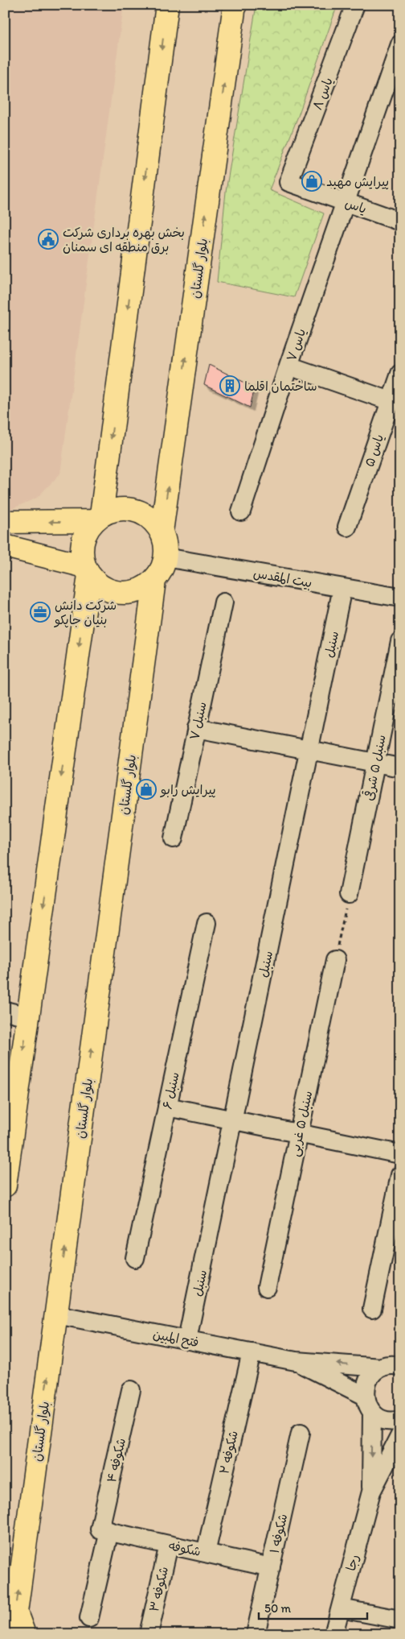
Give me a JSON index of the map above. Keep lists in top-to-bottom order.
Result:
{
  "streets": {
    "main road": ["بلوار گلستان"],
    "street": [
      "یاس ۸",
      "یاس",
      "یاس ۷",
      "یاس ۵",
      "بیت المقدس",
      "سنبل",
      "سنبل ۷",
      "سنبل ۵ شرقی",
      "سنبل ۶",
      "سنبل ۵ غربی",
      "فتح المبین",
      "شکوفه ۲",
      "شکوفه ۴",
      "شکوفه ۱",
      "شکوفه",
      "رجا",
      "شکوفه ۳"
    ]
  },
  "crossings": [
    ["یاس ۸", "یاس"],
    ["یاس", "یاس ۷"],
    ["بلوار گلستان", "بیت المقدس"],
    ["بلوار گلستان", "فتح المبین"],
    ["بیت المقدس", "سنبل"],
    ["سنبل", "فتح المبین"],
    ["فتح المبین", "شکوفه ۲"],
    ["شکوفه ۲", "شکوفه"],
    ["شکوفه ۴", "شکوفه"],
    ["شکوفه ۱", "شکوفه"],
    ["شکوفه", "شکوفه ۳"]
  ],
  "places": {
    "shop": ["پیرایش مهبد", "پیرایش رابو"],
    "public building": ["بخش بهره برداری شرکت برق منطقه ای سمنان"],
    "building": ["ساختمان اقلما"],
    "office": ["شرکت دانش بنیان جاپکو"]
  },
  "scale_bar": "50 m"
}
